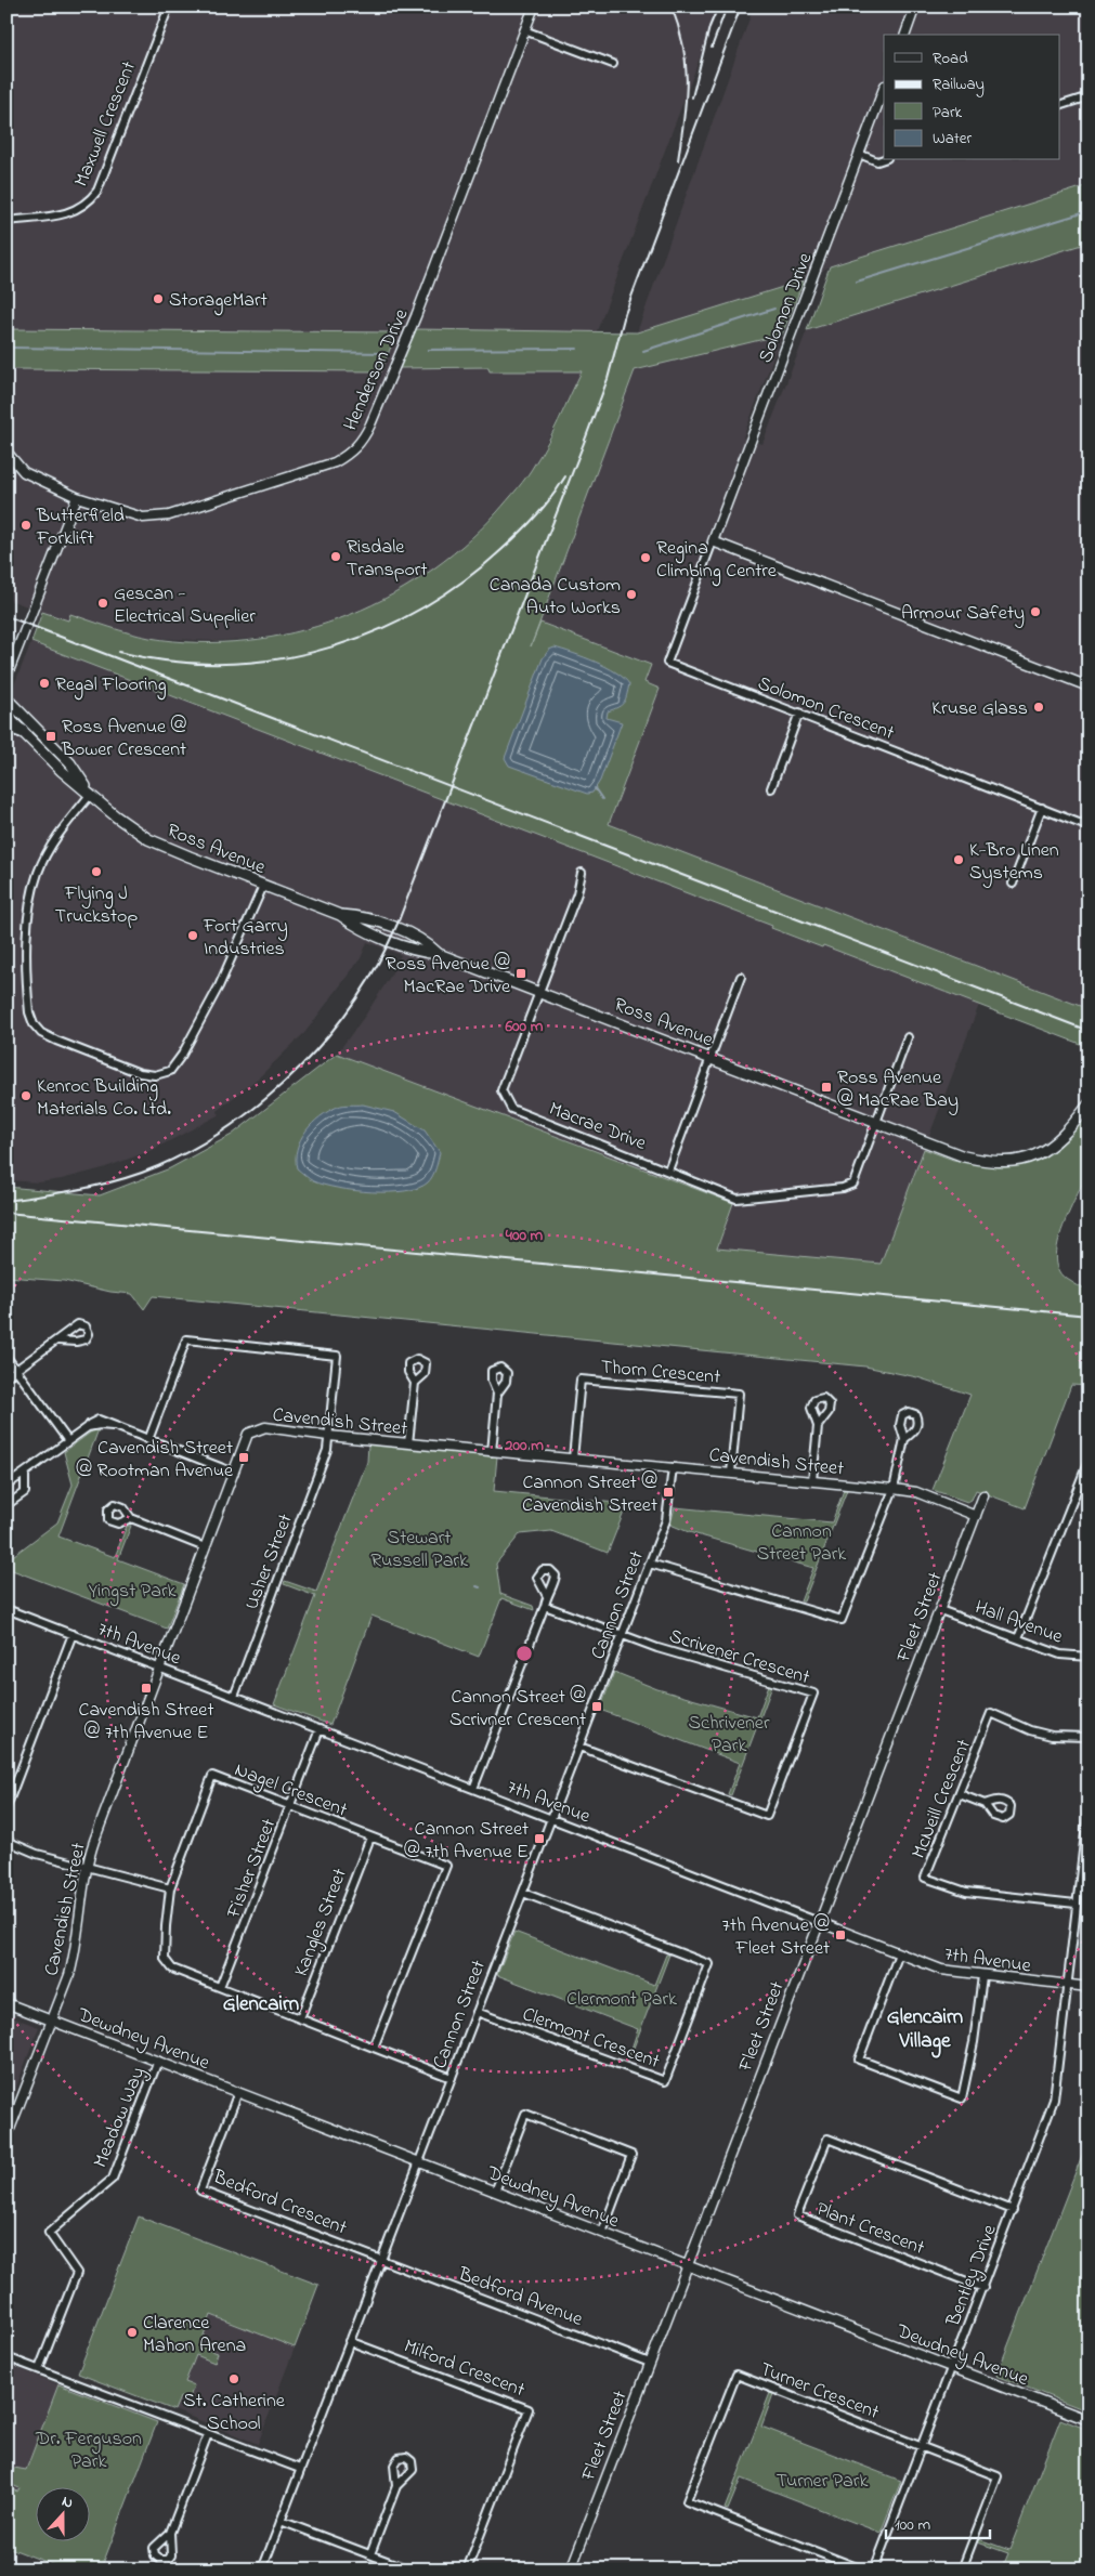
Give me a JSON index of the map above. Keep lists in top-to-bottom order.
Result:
{
  "streets": {
    "main road": ["Ross Avenue"],
    "street": [
      "Maxwell Crescent",
      "Solomon Drive",
      "Henderson Drive",
      "Solomon Crescent",
      "Macrae Drive",
      "Thorn Crescent",
      "Cavendish Street",
      "Usher Street",
      "Cannon Street",
      "Fleet Street",
      "Hall Avenue",
      "7th Avenue",
      "Scrivener Crescent",
      "Nagel Crescent",
      "McNeill Crescent",
      "Fisher Street",
      "Kangles Street",
      "Clermont Crescent",
      "Dewdney Avenue",
      "Meadow Way",
      "Bedford Crescent",
      "Plant Crescent",
      "Bentley Drive",
      "Bedford Avenue",
      "Milford Crescent",
      "Turner Crescent"
    ]
  },
  "crossings": [
    ["Solomon Drive", "Solomon Crescent"],
    ["Ross Avenue", "Macrae Drive"],
    ["Thorn Crescent", "Cavendish Street"],
    ["Cavendish Street", "Usher Street"],
    ["Cavendish Street", "Cannon Street"],
    ["Cavendish Street", "Fleet Street"],
    ["Cavendish Street", "7th Avenue"],
    ["Cavendish Street", "Dewdney Avenue"],
    ["Usher Street", "7th Avenue"],
    ["Cannon Street", "7th Avenue"],
    ["Cannon Street", "Scrivener Crescent"],
    ["Cannon Street", "Nagel Crescent"],
    ["Cannon Street", "Clermont Crescent"],
    ["Cannon Street", "Dewdney Avenue"],
    ["Cannon Street", "Bedford Crescent"],
    ["Cannon Street", "Bedford Avenue"],
    ["Cannon Street", "Milford Crescent"],
    ["Fleet Street", "Hall Avenue"],
    ["Fleet Street", "7th Avenue"],
    ["Fleet Street", "Dewdney Avenue"],
    ["Fleet Street", "Bedford Avenue"],
    ["7th Avenue", "Fisher Street"],
    ["7th Avenue", "Bentley Drive"],
    ["Nagel Crescent", "Fisher Street"],
    ["Nagel Crescent", "Kangles Street"],
    ["McNeill Crescent", "Bentley Drive"],
    ["Dewdney Avenue", "Meadow Way"],
    ["Dewdney Avenue", "Bedford Crescent"],
    ["Dewdney Avenue", "Bentley Drive"],
    ["Bedford Crescent", "Bedford Avenue"],
    ["Plant Crescent", "Bentley Drive"],
    ["Bentley Drive", "Turner Crescent"]
  ],
  "districts": ["Glencairn", "Glencairn Village"],
  "parks": [
    "Cannon Street Park",
    "Stewart Russell Park",
    "Yingst Park",
    "Schrivener Park",
    "Clermont Park",
    "Dr. Ferguson Park",
    "Turner Park"
  ],
  "places": {
    "other": [
      "StorageMart",
      "Butterfield Forklift",
      "Risdale Transport",
      "Regina Climbing Centre",
      "Canada Custom Auto Works",
      "Gescan - Electrical Supplier",
      "Armour Safety",
      "Regal Flooring",
      "Kruse Glass",
      "K-Bro Linen Systems",
      "Flying J Truckstop",
      "Fort Garry Industries",
      "Kenroc Building Materials Co. Ltd.",
      "Clarence Mahon Arena",
      "St. Catherine School"
    ],
    "transit": [
      "Ross Avenue @ Bower Crescent",
      "Ross Avenue @ MacRae Drive",
      "Ross Avenue @ MacRae Bay",
      "Cavendish Street @ Rootman Avenue",
      "Cannon Street @ Cavendish Street",
      "Cavendish Street @ 7th Avenue E",
      "Cannon Street @ Scrivner Crescent",
      "Cannon Street @ 7th Avenue E",
      "7th Avenue @ Fleet Street"
    ]
  },
  "legend": [
    "Road",
    "Railway",
    "Park",
    "Water"
  ],
  "scale_bar": "100 m",
  "north": "top",
  "rings": ["600 m", "400 m", "200 m"]
}
